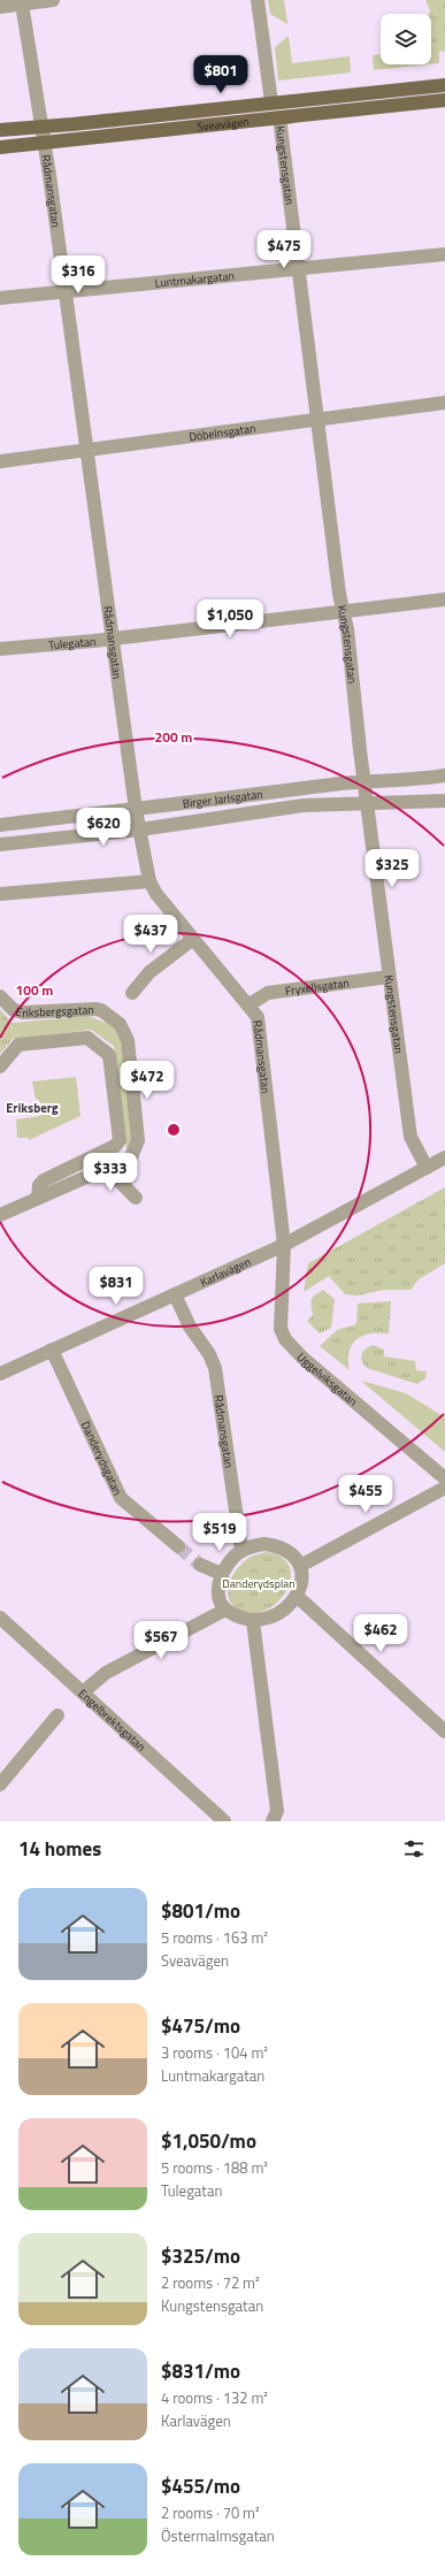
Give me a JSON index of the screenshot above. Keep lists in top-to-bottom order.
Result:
{
  "streets": {
    "main road": ["Sveavägen"],
    "street": [
      "Kungstensgatan",
      "Rådmansgatan",
      "Luntmakargatan",
      "Döbelnsgatan",
      "Tulegatan",
      "Birger Jarlsgatan",
      "Fryxellsgatan",
      "Eriksbergsgatan",
      "Karlavägen",
      "Uggelviksgatan",
      "Danderydsgatan",
      "Engelbrektsgatan"
    ]
  },
  "crossings": [
    ["Sveavägen", "Kungstensgatan"],
    ["Sveavägen", "Rådmansgatan"],
    ["Kungstensgatan", "Luntmakargatan"],
    ["Kungstensgatan", "Döbelnsgatan"],
    ["Kungstensgatan", "Tulegatan"],
    ["Kungstensgatan", "Birger Jarlsgatan"],
    ["Kungstensgatan", "Fryxellsgatan"],
    ["Kungstensgatan", "Karlavägen"],
    ["Rådmansgatan", "Luntmakargatan"],
    ["Rådmansgatan", "Döbelnsgatan"],
    ["Rådmansgatan", "Tulegatan"],
    ["Rådmansgatan", "Birger Jarlsgatan"],
    ["Rådmansgatan", "Fryxellsgatan"],
    ["Rådmansgatan", "Karlavägen"],
    ["Rådmansgatan", "Uggelviksgatan"],
    ["Karlavägen", "Uggelviksgatan"],
    ["Karlavägen", "Danderydsgatan"]
  ],
  "districts": ["Eriksberg"],
  "parks": ["Danderydsplan"],
  "page": {
    "price": [
      "$801",
      "$475",
      "$316",
      "$1,050",
      "$620",
      "$325",
      "$437",
      "$472",
      "$333",
      "$831",
      "$455",
      "$519",
      "$462",
      "$567"
    ],
    "heading": "14 homes",
    "list": [
      {
        "name": "$801/mo",
        "note": "5 rooms · 163 m² · Sveavägen"
      },
      {
        "name": "$475/mo",
        "note": "3 rooms · 104 m² · Luntmakargatan"
      },
      {
        "name": "$1,050/mo",
        "note": "5 rooms · 188 m² · Tulegatan"
      },
      {
        "name": "$325/mo",
        "note": "2 rooms · 72 m² · Kungstensgatan"
      },
      {
        "name": "$831/mo",
        "note": "4 rooms · 132 m² · Karlavägen"
      },
      {
        "name": "$455/mo",
        "note": "2 rooms · 70 m² · Östermalmsgatan"
      }
    ]
  },
  "rings": ["200 m", "100 m"]
}
